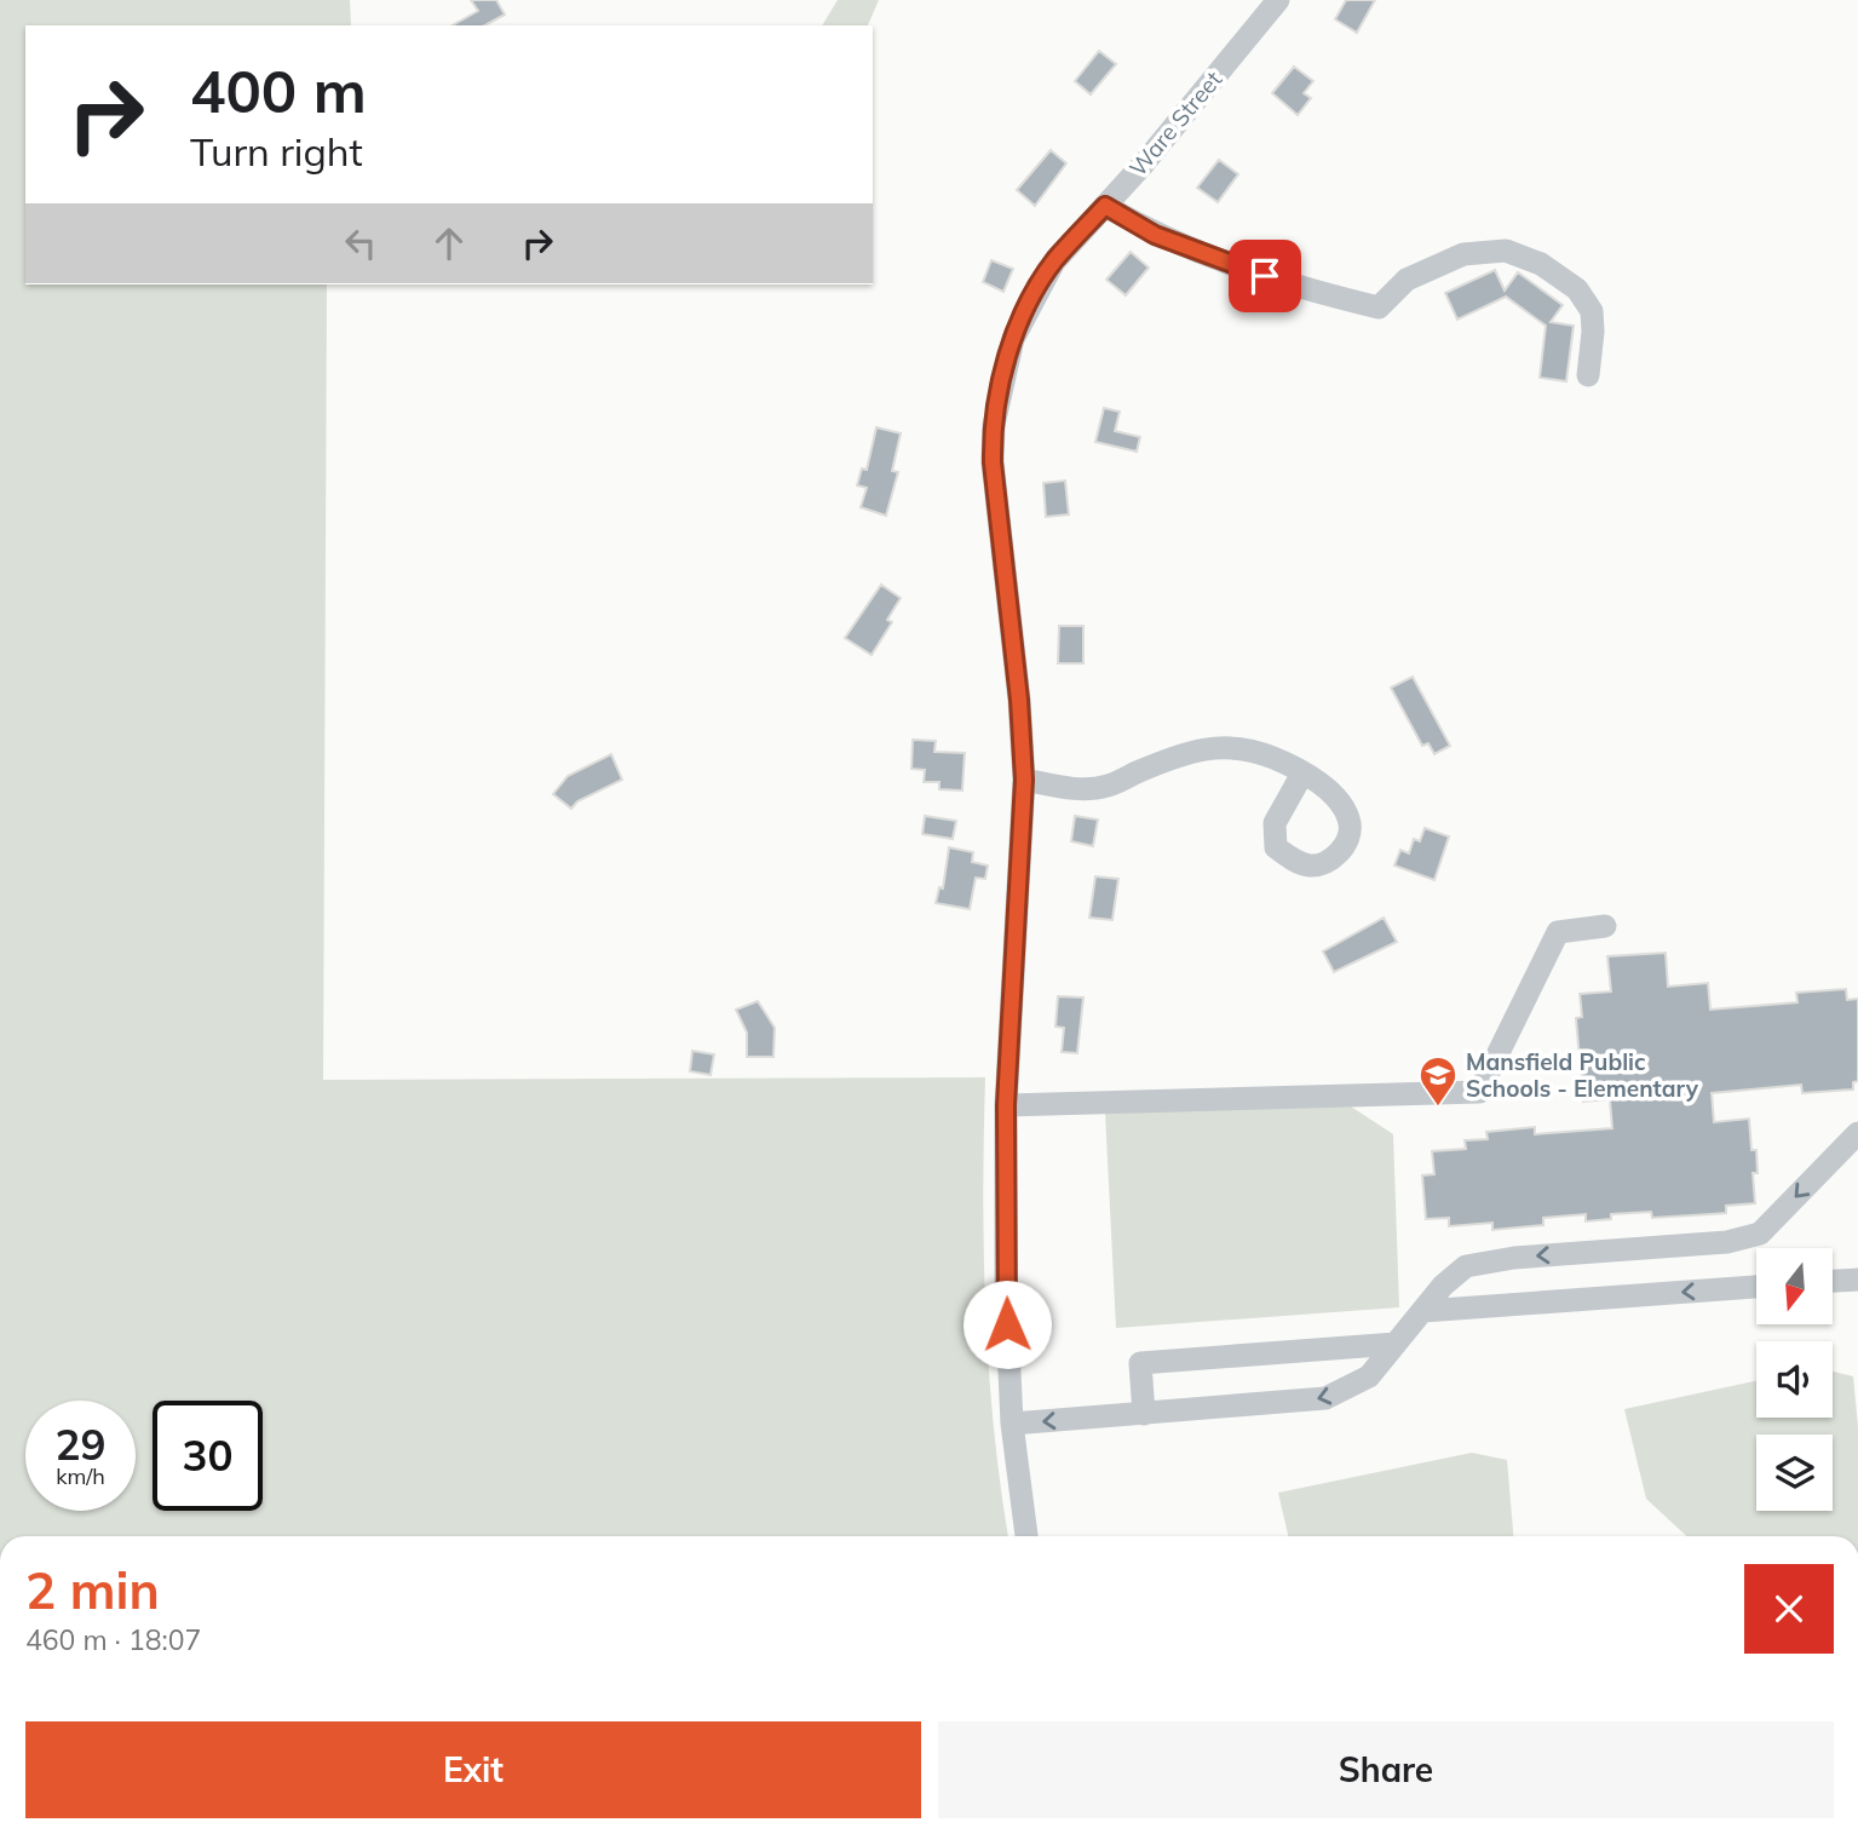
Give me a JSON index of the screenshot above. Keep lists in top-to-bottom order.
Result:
{
  "streets": {
    "street": ["Ware Street"]
  },
  "places": {
    "school or university": ["Mansfield Public Schools - Elementary"]
  },
  "north": "bottom",
  "page": {
    "turn": ["400 m", "Turn right"],
    "speed": "29 km/h",
    "limit": "30",
    "heading": ["2 min", "460 m · 18:07"],
    "buttons": ["Exit", "Share"]
  }
}
